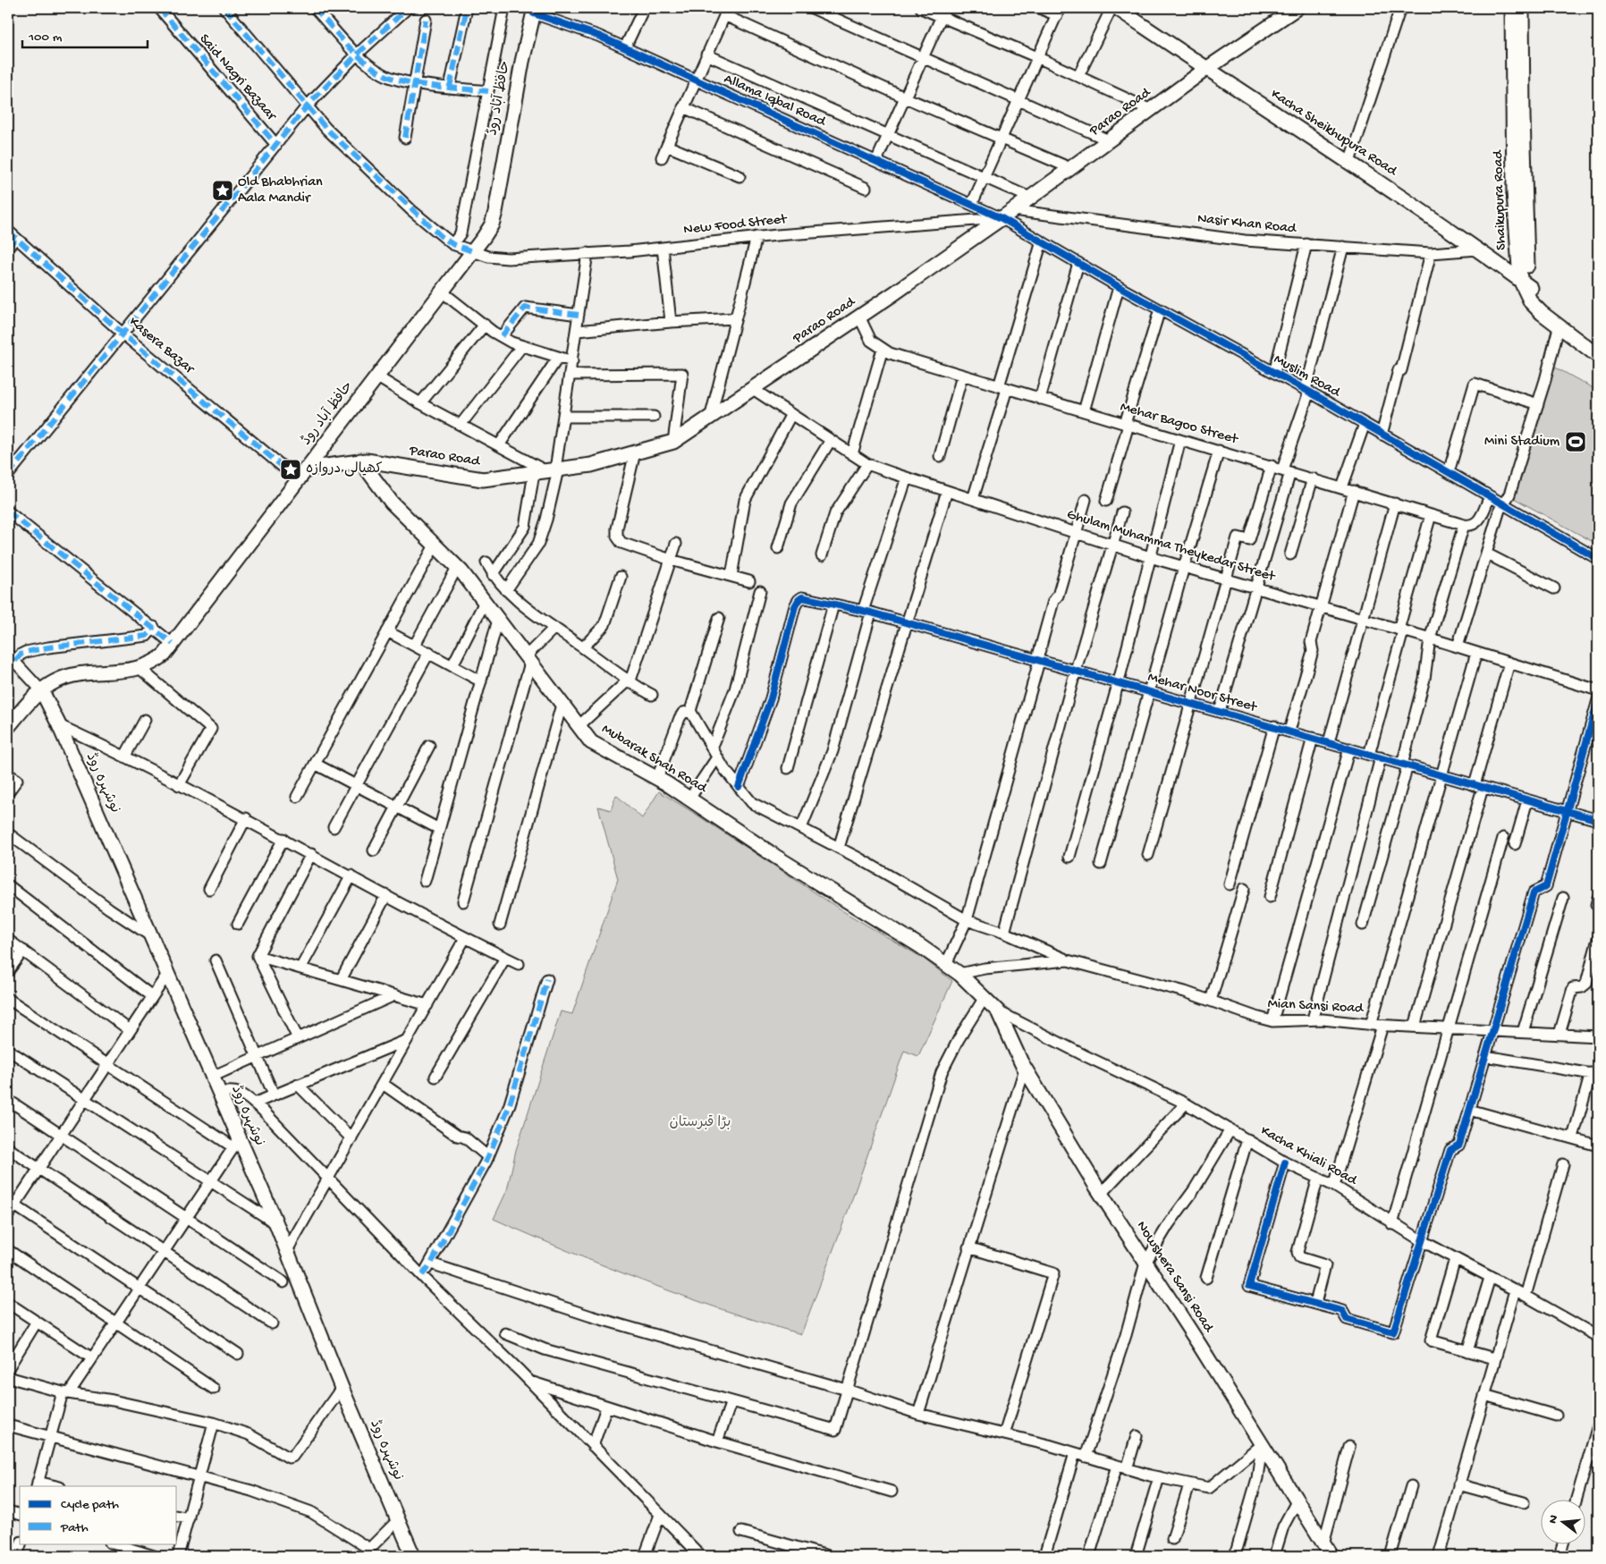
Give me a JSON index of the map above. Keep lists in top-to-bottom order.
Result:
{
  "streets": {
    "main road": [
      "حافظ آباد روڈ",
      "Parao Road",
      "Kacha Sheikhupura Road",
      "Shaikupura Road",
      "Mubarak Shah Road",
      "نوشہرہ روڈ",
      "Nowshera Sansi Road"
    ],
    "street": [
      "Said Nagri Bazaar",
      "Allama Iqbal Road",
      "Nasir Khan Road",
      "New Food Street",
      "Kasera Bazar",
      "Muslim Road",
      "Mehar Bagoo Street",
      "Ghulam Muhamma Theykedar Street",
      "Mehar Noor Street",
      "Mian Sansi Road",
      "Kacha Khiali Road"
    ]
  },
  "crossings": [
    ["حافظ آباد روڈ", "Allama Iqbal Road"],
    ["حافظ آباد روڈ", "Parao Road"],
    ["حافظ آباد روڈ", "New Food Street"],
    ["حافظ آباد روڈ", "Kasera Bazar"],
    ["حافظ آباد روڈ", "نوشہرہ روڈ"],
    ["Allama Iqbal Road", "Parao Road"],
    ["Allama Iqbal Road", "New Food Street"],
    ["Allama Iqbal Road", "Muslim Road"],
    ["Parao Road", "Kacha Sheikhupura Road"],
    ["Parao Road", "Nasir Khan Road"],
    ["Parao Road", "New Food Street"],
    ["Parao Road", "Kasera Bazar"],
    ["Parao Road", "Muslim Road"],
    ["Parao Road", "Mehar Bagoo Street"],
    ["Parao Road", "Ghulam Muhamma Theykedar Street"],
    ["Parao Road", "Mubarak Shah Road"],
    ["Kacha Sheikhupura Road", "Shaikupura Road"],
    ["Kacha Sheikhupura Road", "Nasir Khan Road"],
    ["New Food Street", "Muslim Road"],
    ["Mubarak Shah Road", "Mian Sansi Road"],
    ["Mubarak Shah Road", "Kacha Khiali Road"],
    ["Mubarak Shah Road", "Nowshera Sansi Road"],
    ["Kacha Khiali Road", "Nowshera Sansi Road"]
  ],
  "parks": ["بڑا قبرستان"],
  "places": {
    "place": ["Old Bhabhrian Aala Mandir", "کھیالی دروازہ"],
    "sports": ["Mini Stadium"]
  },
  "legend": ["Cycle path", "Path"],
  "scale_bar": "100 m",
  "north": "left"
}
